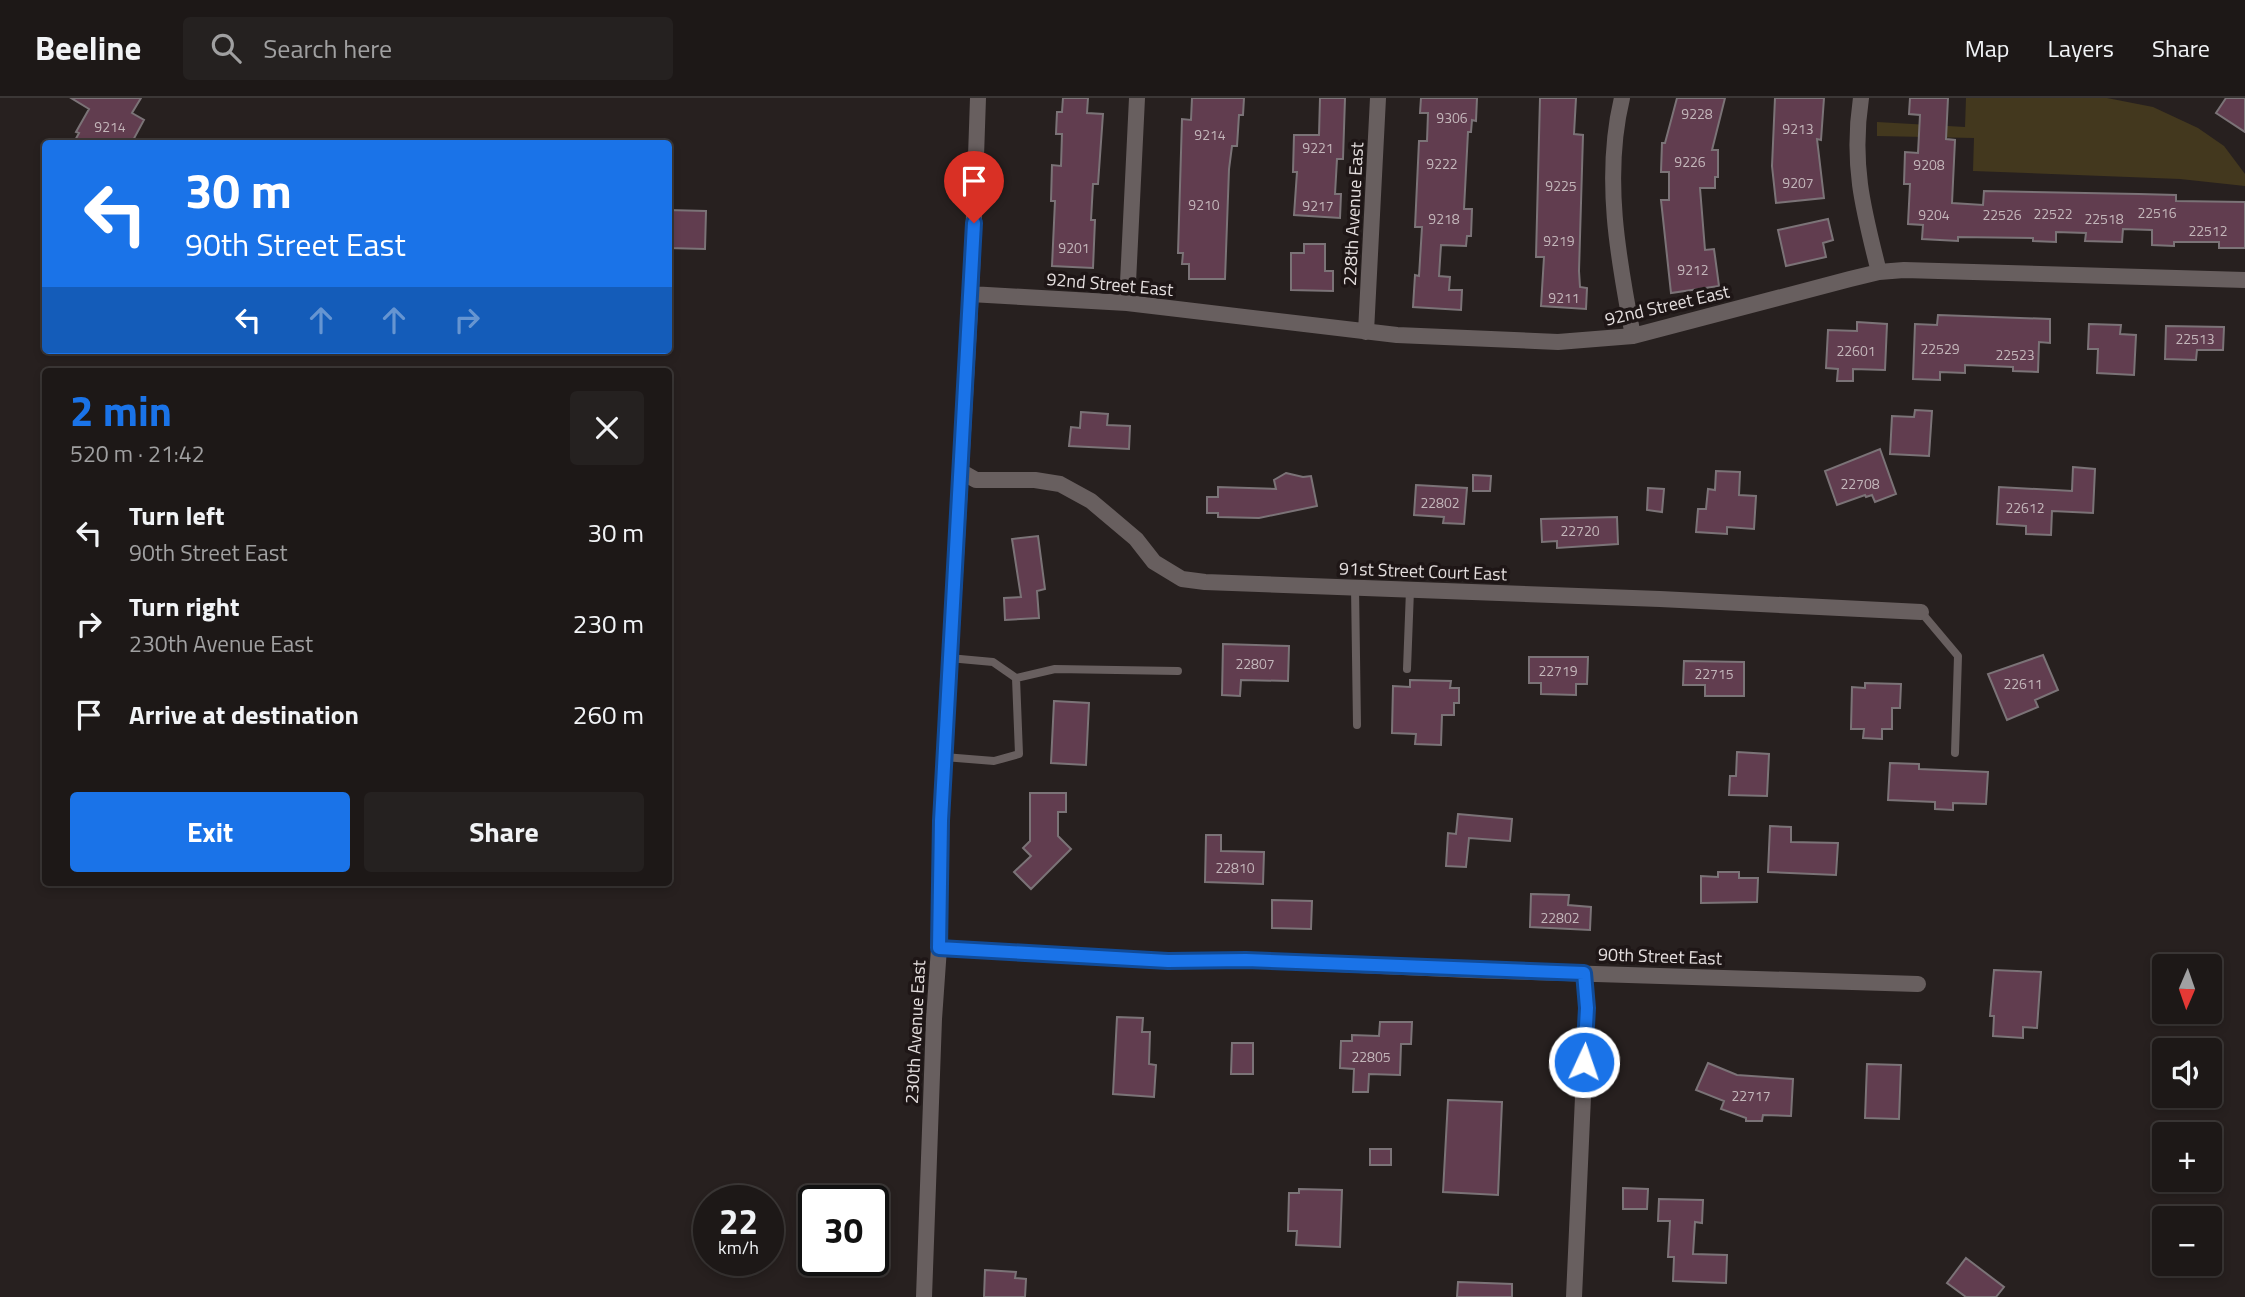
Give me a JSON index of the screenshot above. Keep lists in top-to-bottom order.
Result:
{
  "streets": {
    "street": [
      "228th Avenue East",
      "92nd Street East",
      "91st Street Court East",
      "90th Street East",
      "230th Avenue East"
    ]
  },
  "crossings": [
    ["228th Avenue East", "92nd Street East"],
    ["92nd Street East", "230th Avenue East"],
    ["91st Street Court East", "230th Avenue East"],
    ["90th Street East", "230th Avenue East"]
  ],
  "house_numbers": [
    "9228",
    "9306",
    "9214",
    "9213",
    "9214",
    "9221",
    "9226",
    "9222",
    "9208",
    "9207",
    "9225",
    "9210",
    "9217",
    "22516",
    "22522",
    "9204",
    "22526",
    "9218",
    "22518",
    "22512",
    "9219",
    "9201",
    "9212",
    "9211",
    "22513",
    "22529",
    "22601",
    "22523",
    "22708",
    "22802",
    "22612",
    "22720",
    "22807",
    "22719",
    "22715",
    "22611",
    "22810",
    "22802",
    "22805",
    "22717"
  ],
  "north": "bottom",
  "page": {
    "header": "Beeline",
    "search": "Search here",
    "nav": ["Map", "Layers", "Share"],
    "turn": ["30 m", "90th Street East"],
    "heading": ["2 min", "520 m · 21:42"],
    "list": [
      {
        "name": "Turn left",
        "note": "90th Street East",
        "value": "30 m"
      },
      {
        "name": "Turn right",
        "note": "230th Avenue East",
        "value": "230 m"
      },
      {
        "name": "Arrive at destination",
        "value": "260 m"
      }
    ],
    "buttons": ["Exit", "Share"],
    "map_buttons": ["+", "−"],
    "speed": "22 km/h",
    "limit": "30"
  }
}
